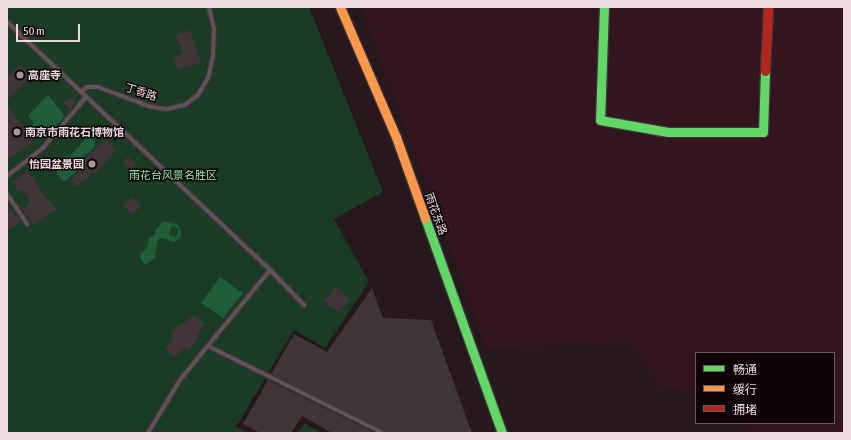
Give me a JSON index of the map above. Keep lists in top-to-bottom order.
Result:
{
  "streets": {
    "main road": ["雨花东路"],
    "lane": ["丁香路"]
  },
  "parks": ["雨花台风景名胜区"],
  "places": ["高座寺", "南京市雨花石博物馆", "怡园盆景园"],
  "legend": ["畅通", "缓行", "拥堵"],
  "scale_bar": "50 m"
}
